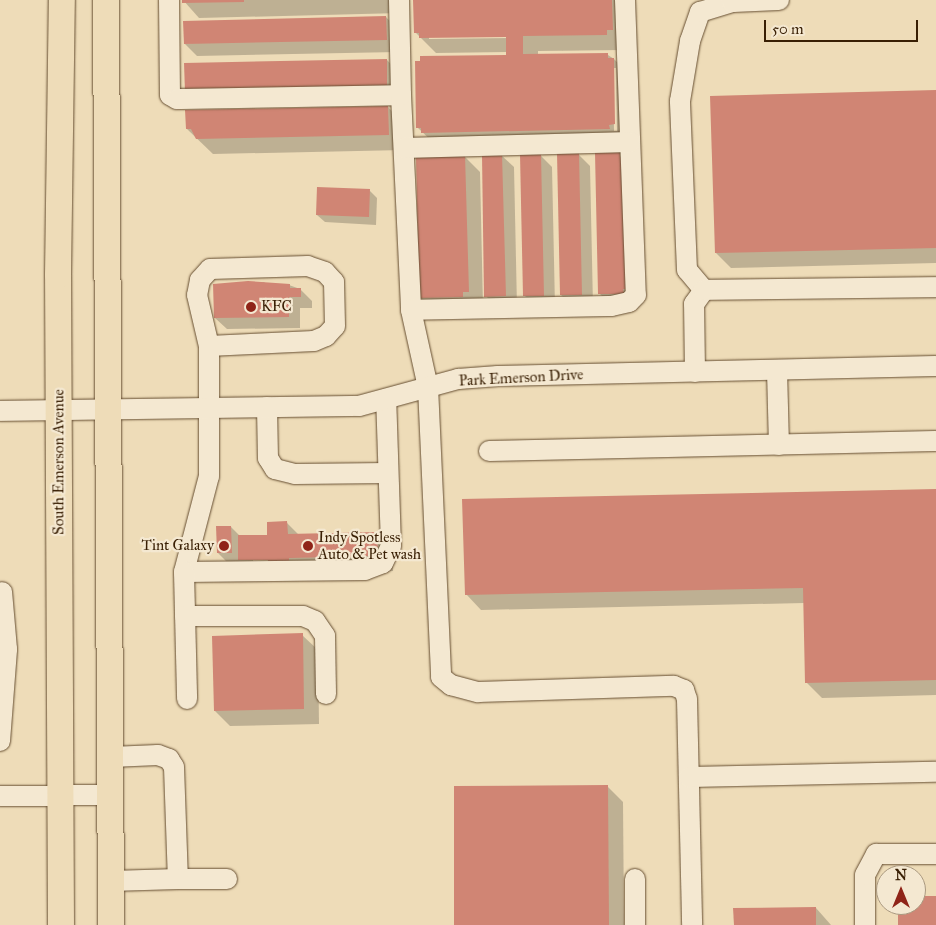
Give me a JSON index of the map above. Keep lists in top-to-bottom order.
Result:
{
  "streets": {
    "main road": ["South Emerson Avenue"],
    "street": ["Park Emerson Drive"]
  },
  "crossings": [
    ["Park Emerson Drive", "South Emerson Avenue"]
  ],
  "places": ["KFC", "Tint Galaxy", "Indy Spotless Auto & Pet wash"],
  "scale_bar": "50 m",
  "north": "top"
}
